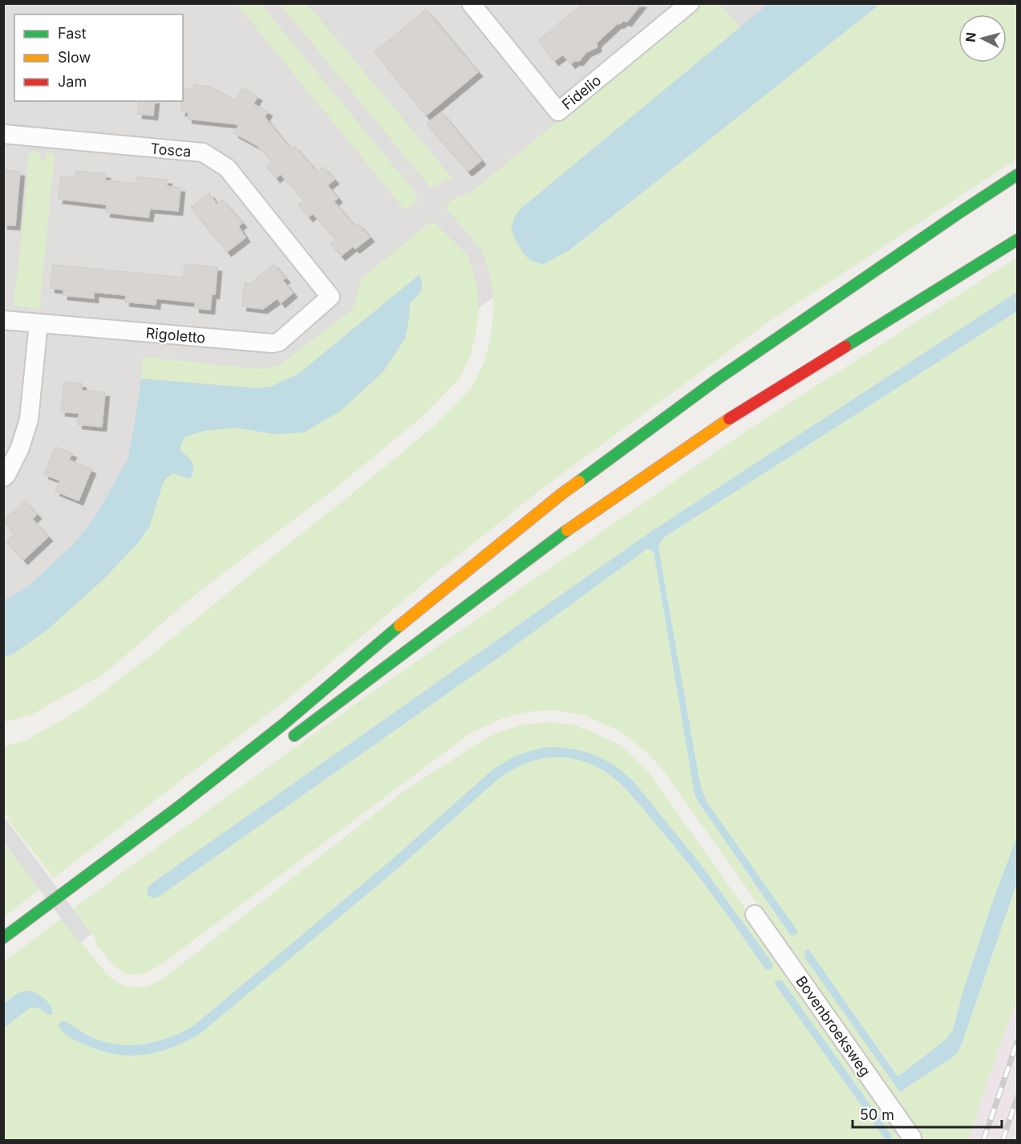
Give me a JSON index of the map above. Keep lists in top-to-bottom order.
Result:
{
  "streets": {
    "street": [
      "Fidelio",
      "Tosca",
      "Rigoletto",
      "Bovenbroeksweg"
    ]
  },
  "crossings": [
    ["Tosca", "Rigoletto"]
  ],
  "legend": ["Fast", "Slow", "Jam"],
  "scale_bar": "50 m",
  "north": "left"
}
